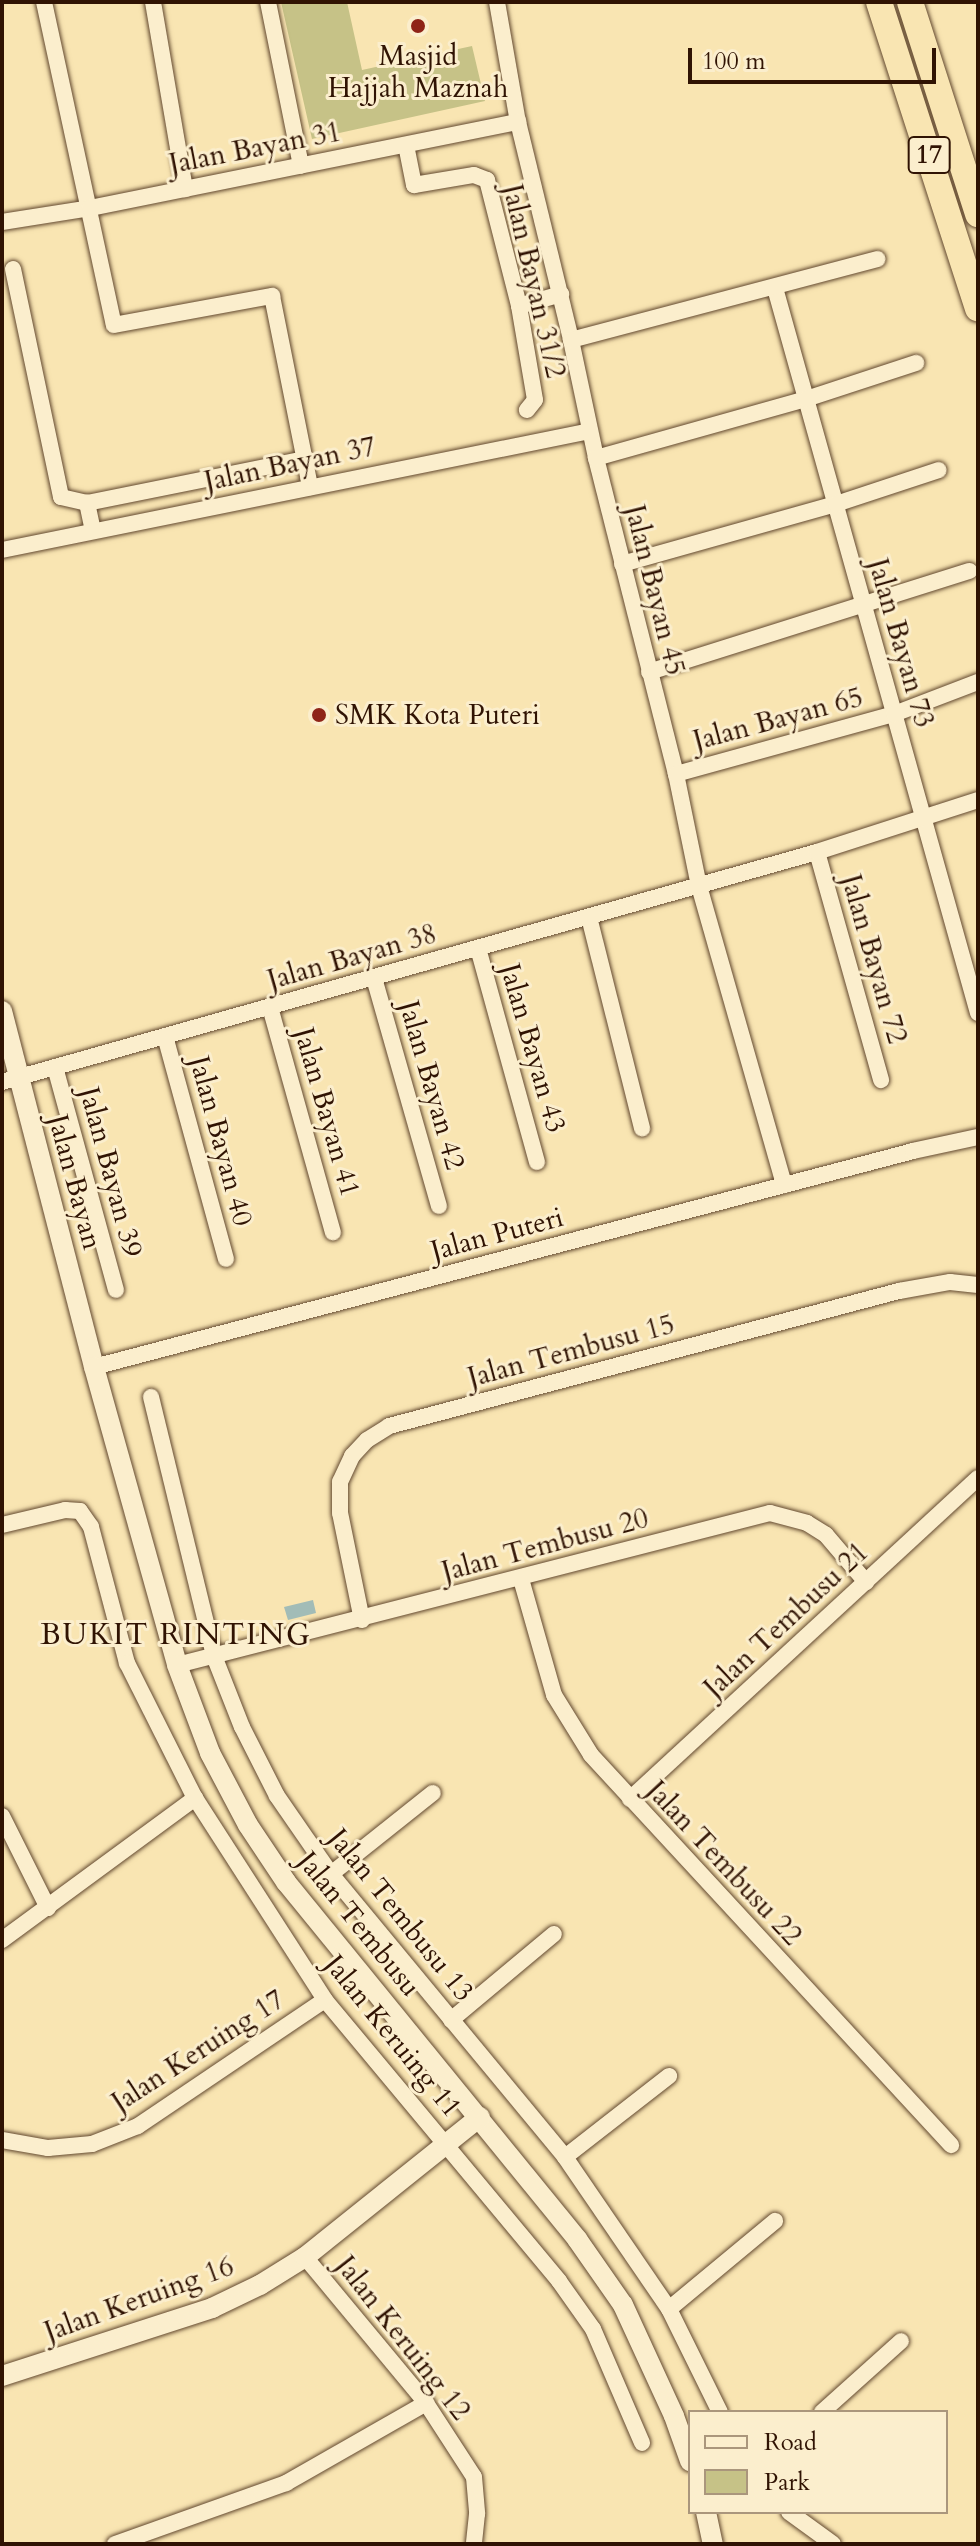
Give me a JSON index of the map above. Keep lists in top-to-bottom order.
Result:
{
  "streets": {
    "highway": ["17"],
    "street": [
      "Jalan Bayan 31",
      "Jalan Bayan 31/2",
      "Jalan Bayan 37",
      "Jalan Bayan 45",
      "Jalan Bayan 73",
      "Jalan Bayan 65",
      "Jalan Bayan 38",
      "Jalan Bayan 72",
      "Jalan Bayan 43",
      "Jalan Bayan 42",
      "Jalan Bayan 41",
      "Jalan Bayan 40",
      "Jalan Bayan 39",
      "Jalan Bayan",
      "Jalan Puteri",
      "Jalan Tembusu 15",
      "Jalan Tembusu 20",
      "Jalan Tembusu 21",
      "Jalan Tembusu 22",
      "Jalan Tembusu 13",
      "Jalan Tembusu",
      "Jalan Keruing 11",
      "Jalan Keruing 17",
      "Jalan Keruing 16",
      "Jalan Keruing 12"
    ]
  },
  "crossings": [
    ["Jalan Bayan 31", "Jalan Bayan 31/2"],
    ["Jalan Bayan 31", "Jalan Bayan 45"],
    ["Jalan Bayan 37", "Jalan Bayan 45"],
    ["Jalan Bayan 45", "Jalan Bayan 65"],
    ["Jalan Bayan 45", "Jalan Bayan 38"],
    ["Jalan Bayan 45", "Jalan Puteri"],
    ["Jalan Bayan 73", "Jalan Bayan 65"],
    ["Jalan Bayan 73", "Jalan Bayan 38"],
    ["Jalan Bayan 38", "Jalan Bayan 72"],
    ["Jalan Bayan 38", "Jalan Bayan 43"],
    ["Jalan Bayan 38", "Jalan Bayan 42"],
    ["Jalan Bayan 38", "Jalan Bayan 41"],
    ["Jalan Bayan 38", "Jalan Bayan 40"],
    ["Jalan Bayan 38", "Jalan Bayan 39"],
    ["Jalan Bayan 38", "Jalan Bayan"],
    ["Jalan Bayan", "Jalan Puteri"],
    ["Jalan Bayan", "Jalan Tembusu"],
    ["Jalan Puteri", "Jalan Tembusu"],
    ["Jalan Tembusu 15", "Jalan Tembusu 20"],
    ["Jalan Tembusu 20", "Jalan Tembusu 21"],
    ["Jalan Tembusu 20", "Jalan Tembusu 22"],
    ["Jalan Tembusu 20", "Jalan Tembusu 13"],
    ["Jalan Tembusu 20", "Jalan Tembusu"],
    ["Jalan Tembusu 21", "Jalan Tembusu 22"],
    ["Jalan Tembusu", "Jalan Keruing 16"],
    ["Jalan Keruing 11", "Jalan Keruing 17"],
    ["Jalan Keruing 11", "Jalan Keruing 16"],
    ["Jalan Keruing 16", "Jalan Keruing 12"]
  ],
  "districts": ["BUKIT RINTING"],
  "places": ["Masjid Hajjah Maznah", "SMK Kota Puteri"],
  "legend": ["Road", "Park"],
  "scale_bar": "100 m"
}
